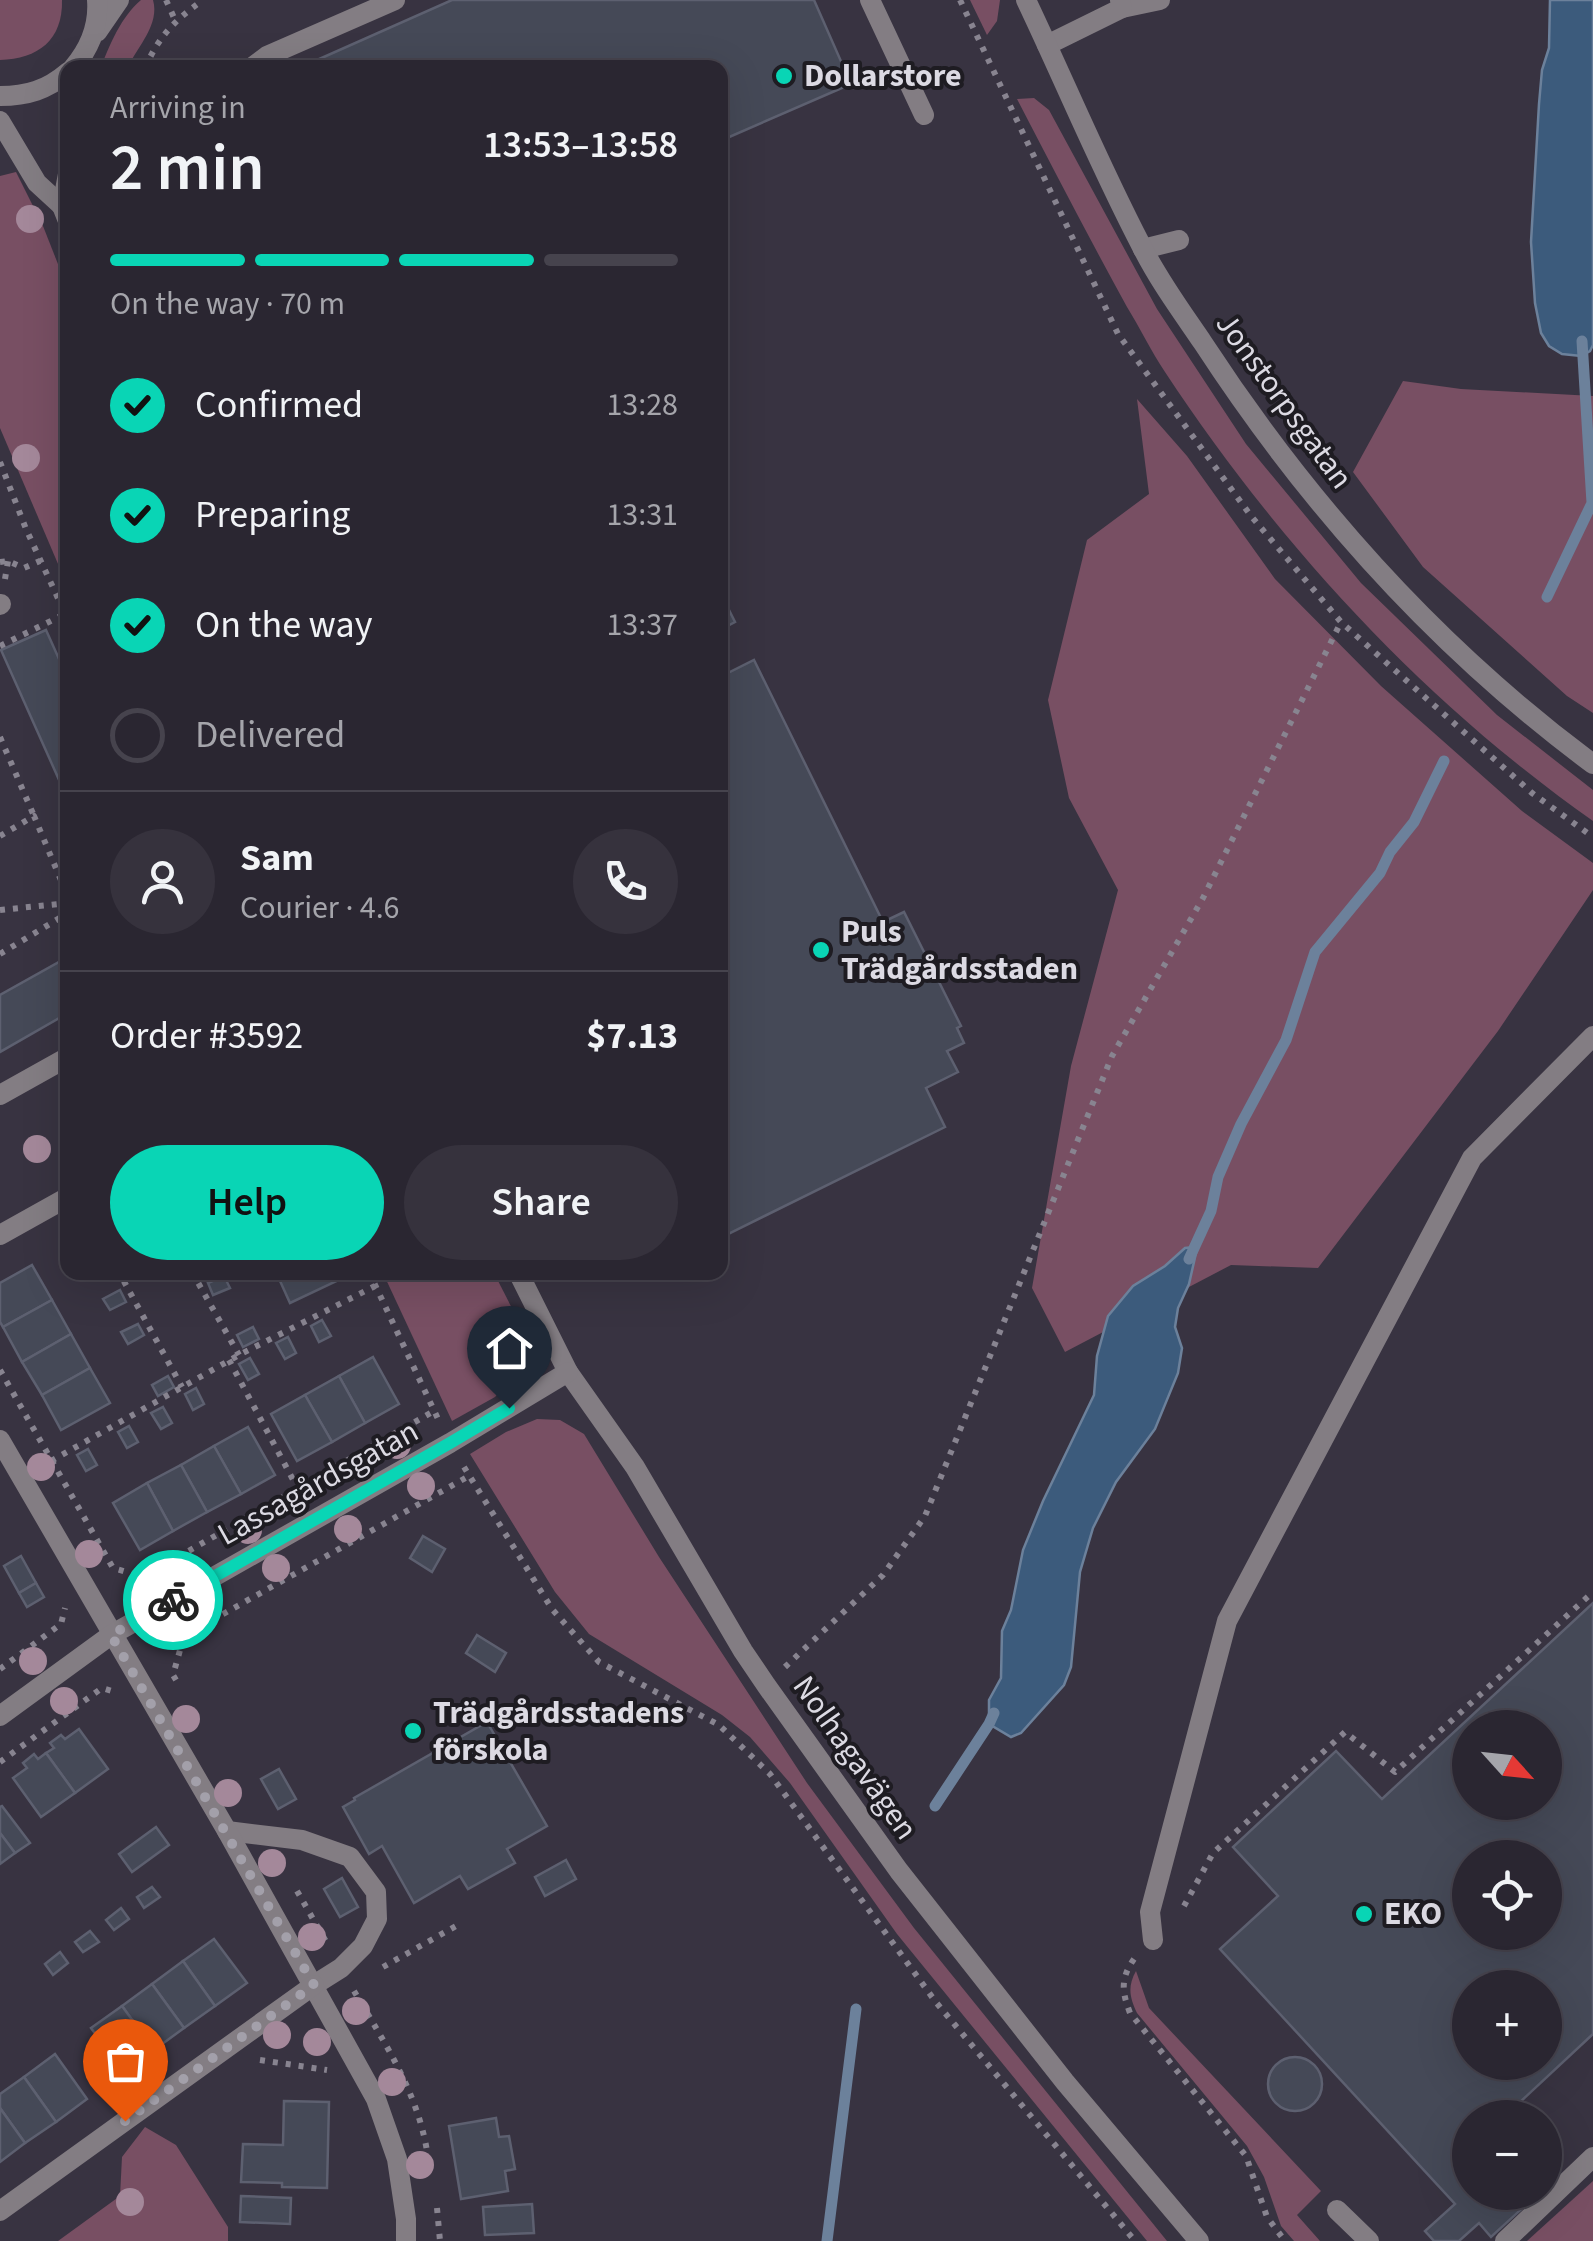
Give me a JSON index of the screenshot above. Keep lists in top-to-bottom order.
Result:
{
  "streets": {
    "street": ["Jonstorpsgatan", "Lassagårdsgatan", "Nolhagavägen"]
  },
  "crossings": [
    ["Lassagårdsgatan", "Nolhagavägen"]
  ],
  "places": [
    "Dollarstore",
    "Puls Trädgårdsstaden",
    "Trädgårdsstadens förskola",
    "EKO"
  ],
  "north": "bottom right",
  "page": {
    "heading": ["2 min", "Arriving in", "13:53–13:58"],
    "panel": [
      "Sam",
      "Courier · 4.6",
      "Order #3592",
      "$7.13"
    ],
    "bar": "On the way · 70 m",
    "list": [
      ["Confirmed", "13:28"],
      ["Preparing", "13:31"],
      ["On the way", "13:37"],
      "Delivered"
    ],
    "buttons": ["Help", "Share"],
    "map_buttons": ["+", "−"]
  }
}
